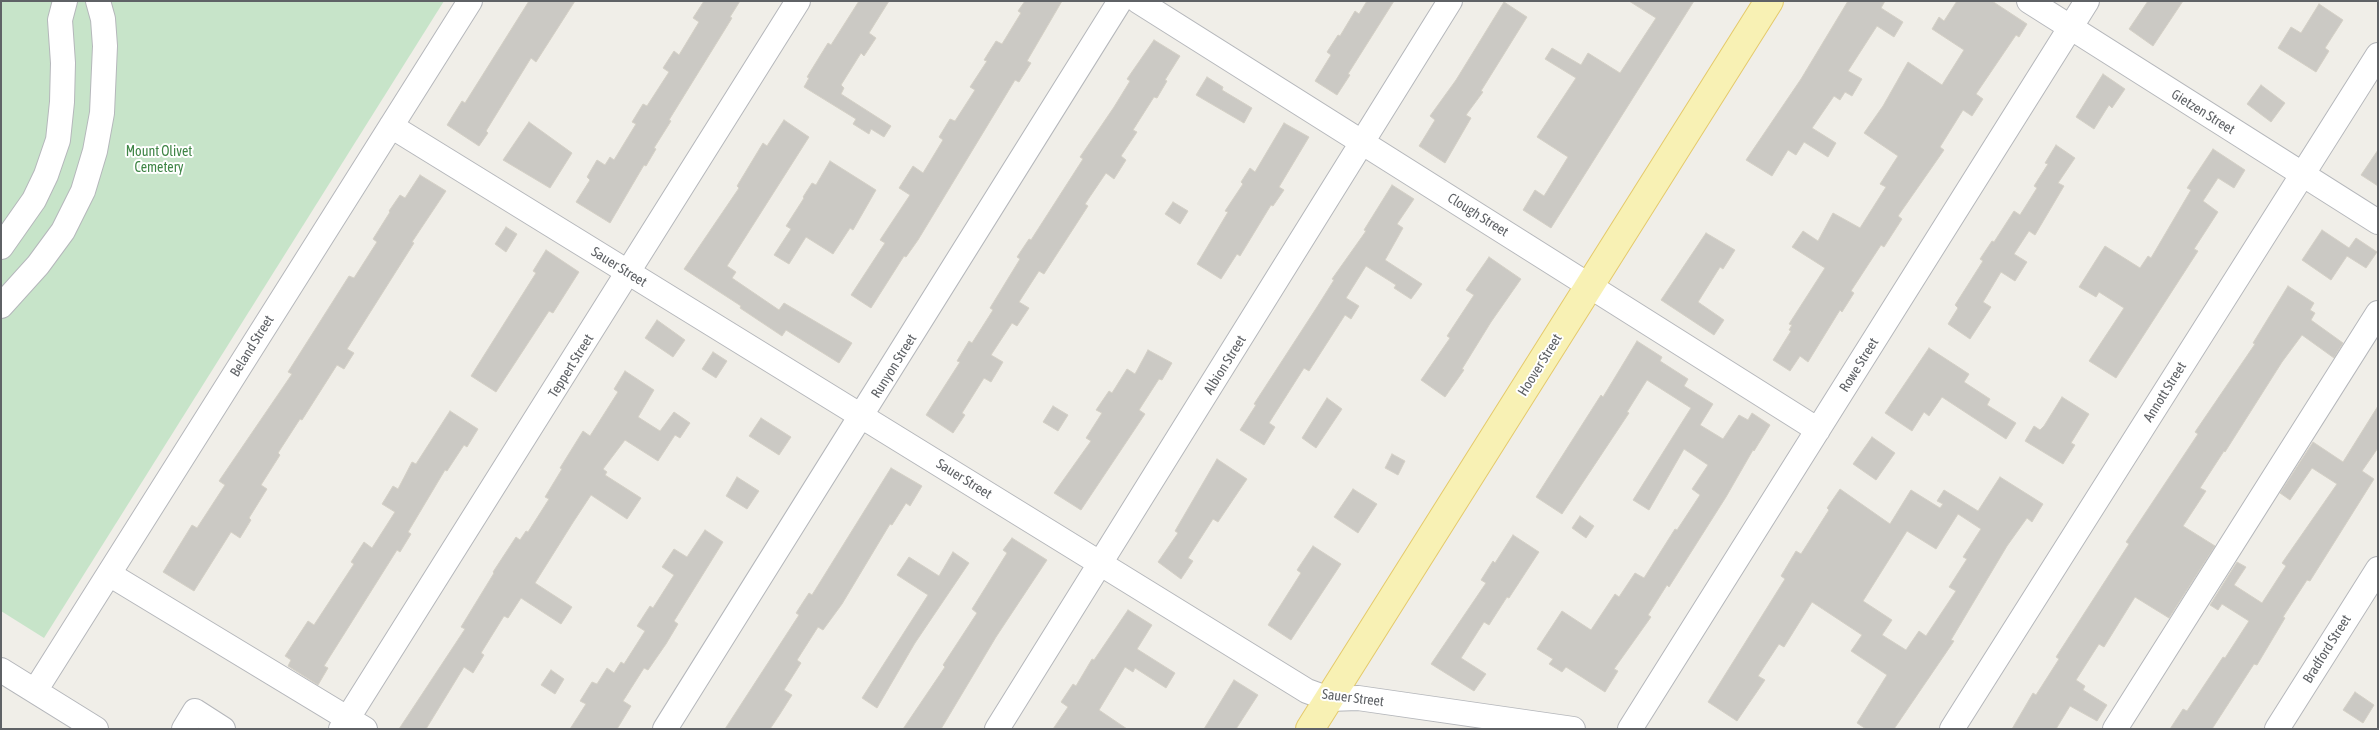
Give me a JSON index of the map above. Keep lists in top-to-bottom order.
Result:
{
  "streets": {
    "main road": ["Hoover Street"],
    "street": [
      "Gietzen Street",
      "Clough Street",
      "Sauer Street",
      "Beland Street",
      "Albion Street",
      "Rowe Street",
      "Teppert Street",
      "Runyon Street",
      "Annott Street",
      "Bradford Street"
    ]
  },
  "crossings": [
    ["Gietzen Street", "Rowe Street"],
    ["Gietzen Street", "Annott Street"],
    ["Clough Street", "Albion Street"],
    ["Clough Street", "Hoover Street"],
    ["Clough Street", "Rowe Street"],
    ["Sauer Street", "Beland Street"],
    ["Sauer Street", "Albion Street"],
    ["Sauer Street", "Hoover Street"],
    ["Sauer Street", "Teppert Street"],
    ["Sauer Street", "Runyon Street"]
  ],
  "parks": ["Mount Olivet Cemetery"]
}
